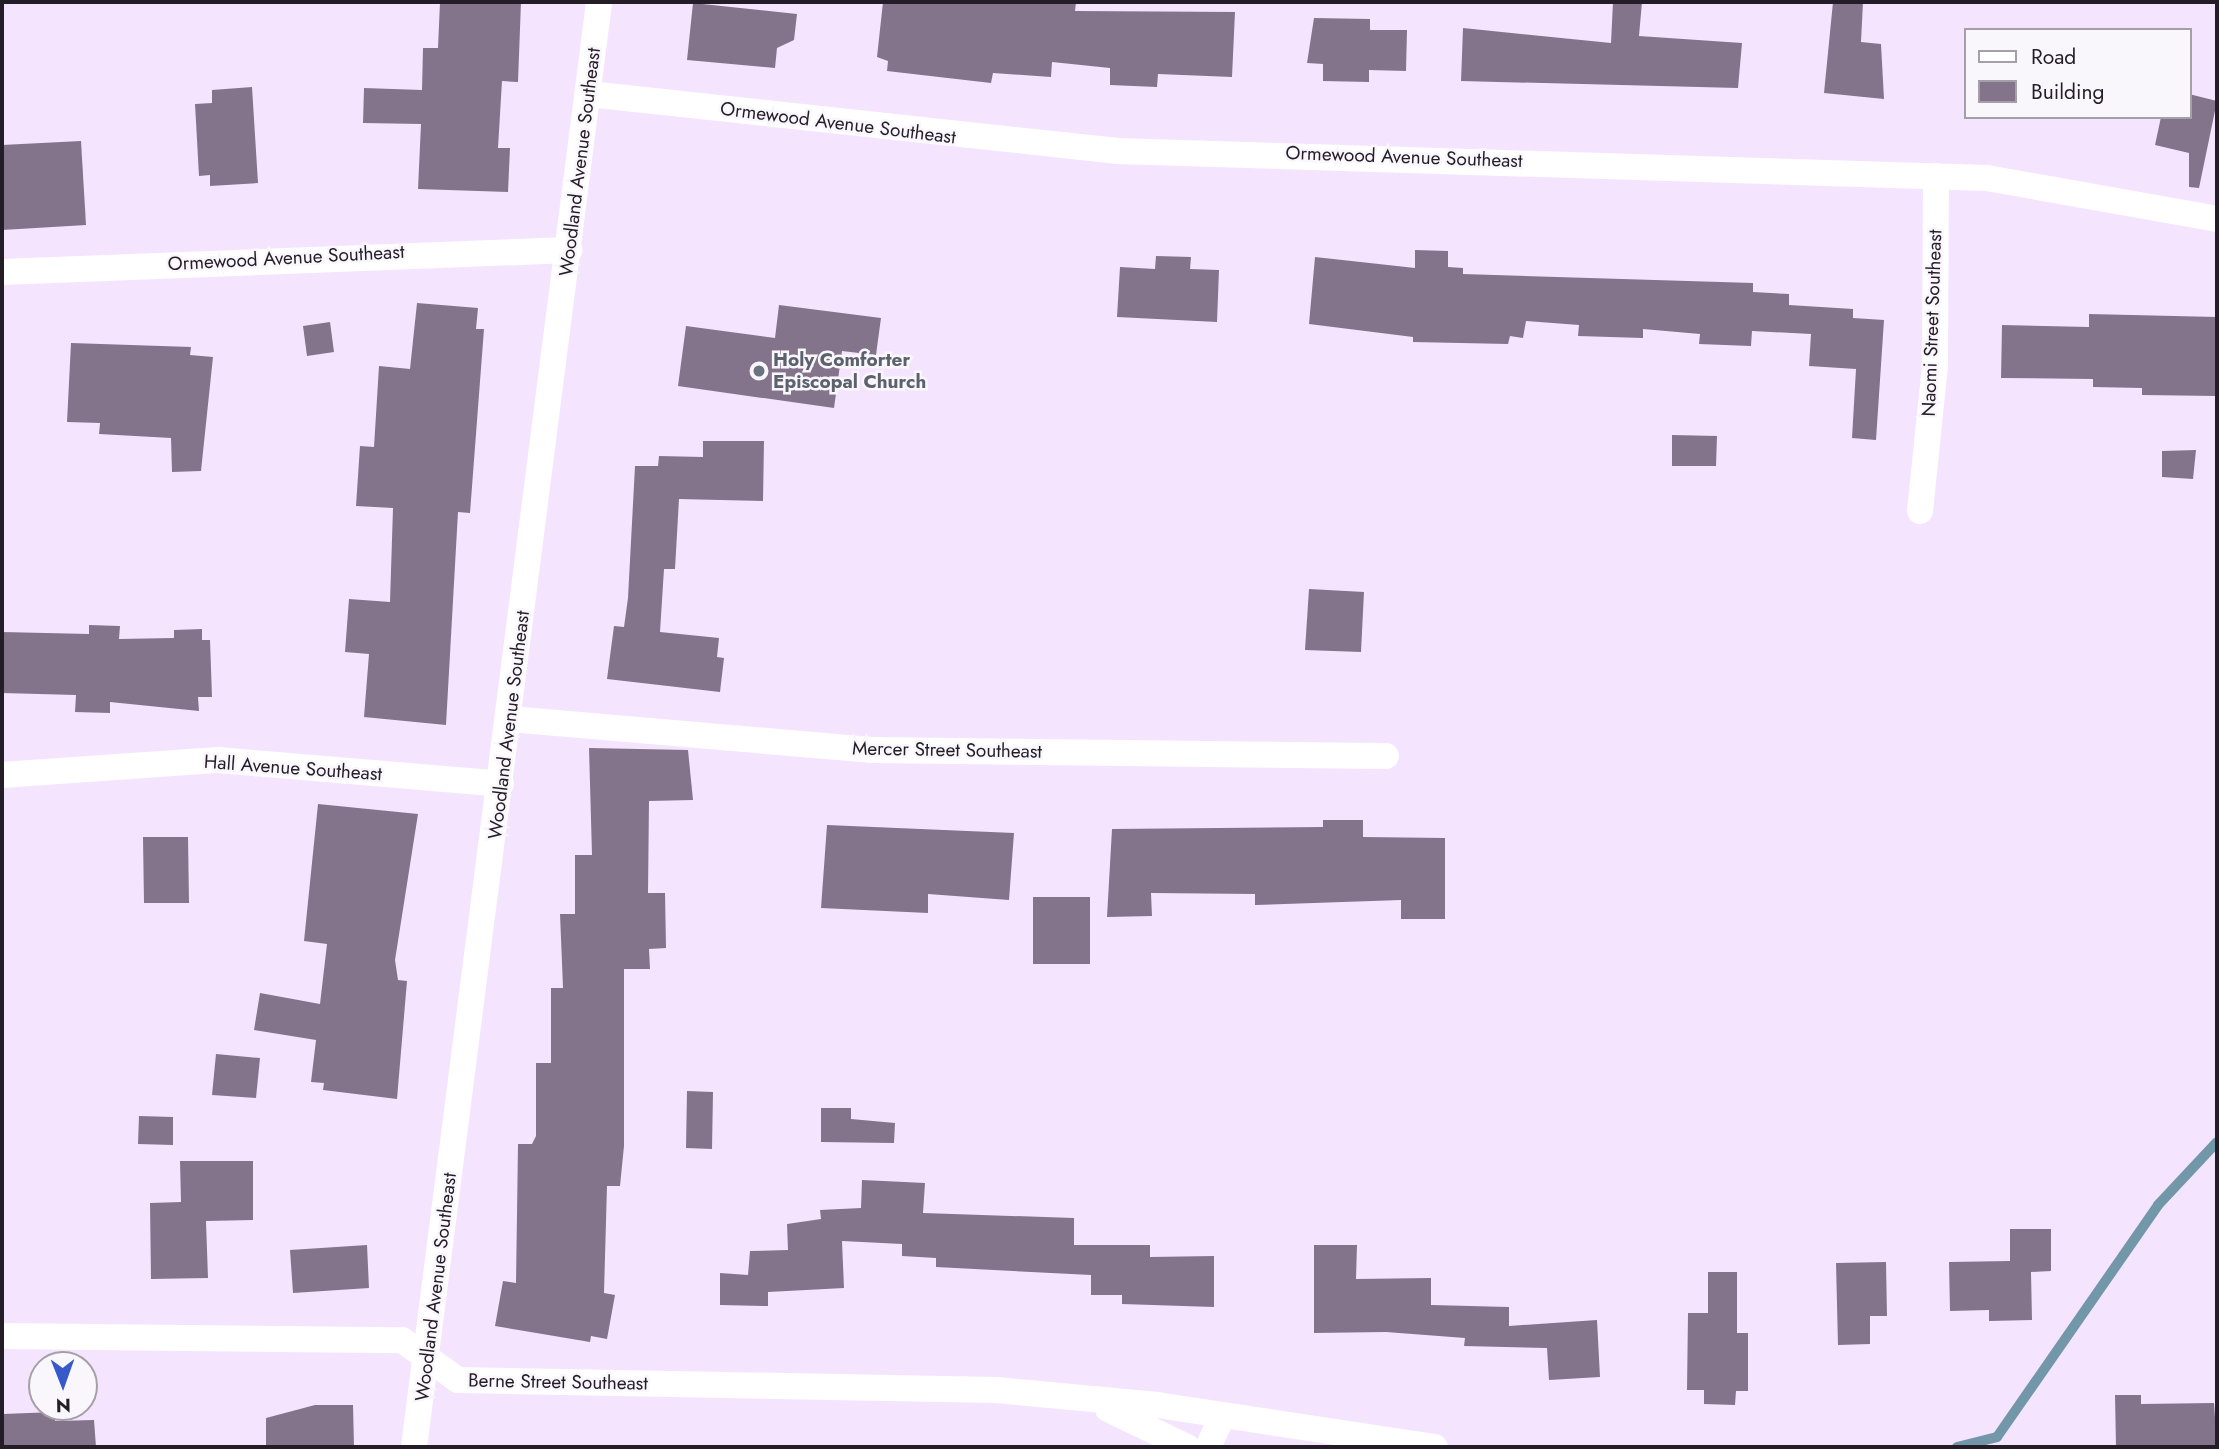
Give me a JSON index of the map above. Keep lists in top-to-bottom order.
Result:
{
  "streets": {
    "street": [
      "Ormewood Avenue Southeast",
      "Woodland Avenue Southeast",
      "Naomi Street Southeast",
      "Mercer Street Southeast",
      "Hall Avenue Southeast",
      "Berne Street Southeast"
    ]
  },
  "crossings": [
    ["Ormewood Avenue Southeast", "Woodland Avenue Southeast"],
    ["Ormewood Avenue Southeast", "Naomi Street Southeast"],
    ["Woodland Avenue Southeast", "Mercer Street Southeast"],
    ["Woodland Avenue Southeast", "Hall Avenue Southeast"],
    ["Woodland Avenue Southeast", "Berne Street Southeast"]
  ],
  "places": ["Holy Comforter Episcopal Church"],
  "legend": ["Road", "Building"],
  "north": "bottom"
}
